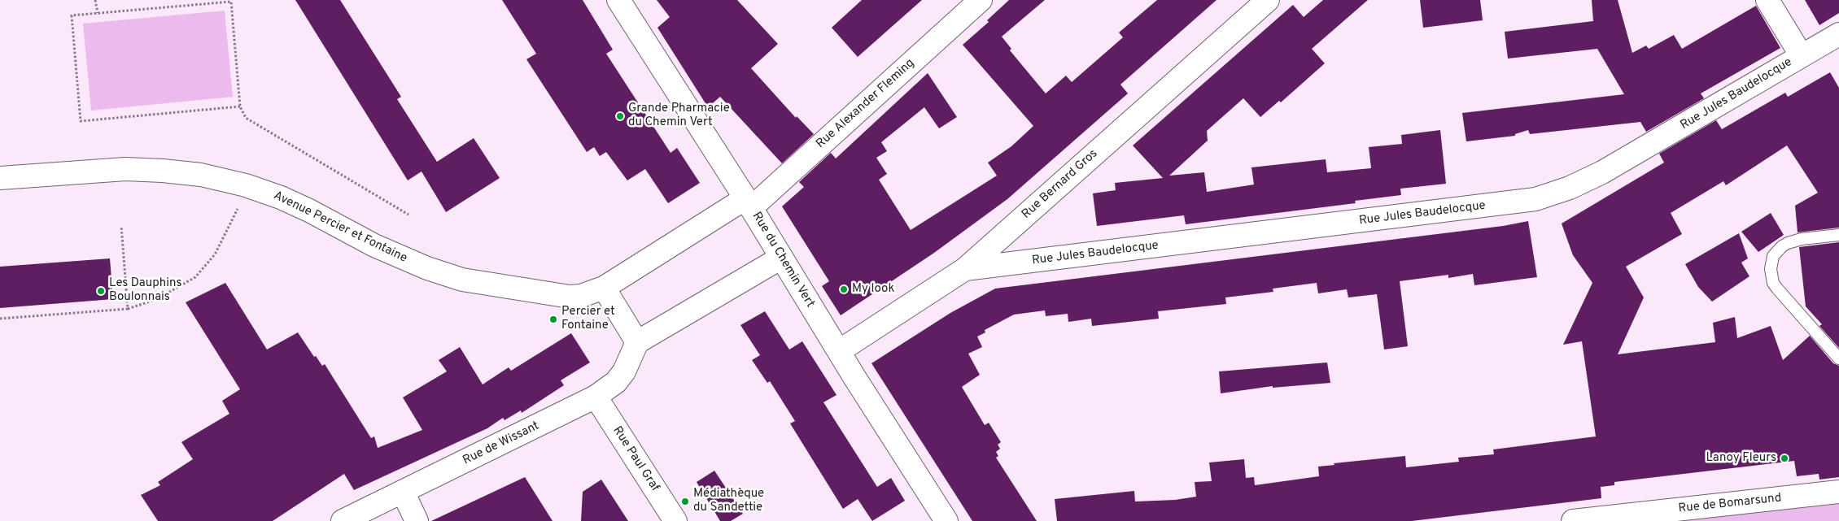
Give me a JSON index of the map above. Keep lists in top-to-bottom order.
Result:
{
  "streets": {
    "street": [
      "Rue Jules Baudelocque",
      "Rue Alexander Fleming",
      "Rue Bernard Gros",
      "Avenue Percier et Fontaine",
      "Rue du Chemin Vert",
      "Rue de Wissant",
      "Rue Paul Graf",
      "Rue de Bomarsund"
    ]
  },
  "crossings": [
    ["Rue Jules Baudelocque", "Rue Bernard Gros"],
    ["Rue Alexander Fleming", "Rue du Chemin Vert"],
    ["Rue Bernard Gros", "Rue du Chemin Vert"],
    ["Rue de Wissant", "Rue Paul Graf"]
  ],
  "places": [
    "Grande Pharmacie du Chemin Vert",
    "My look",
    "Les Dauphins Boulonnais",
    "Percier et Fontaine",
    "Lanoy Fleurs",
    "Médiathèque du Sandettie"
  ]
}
